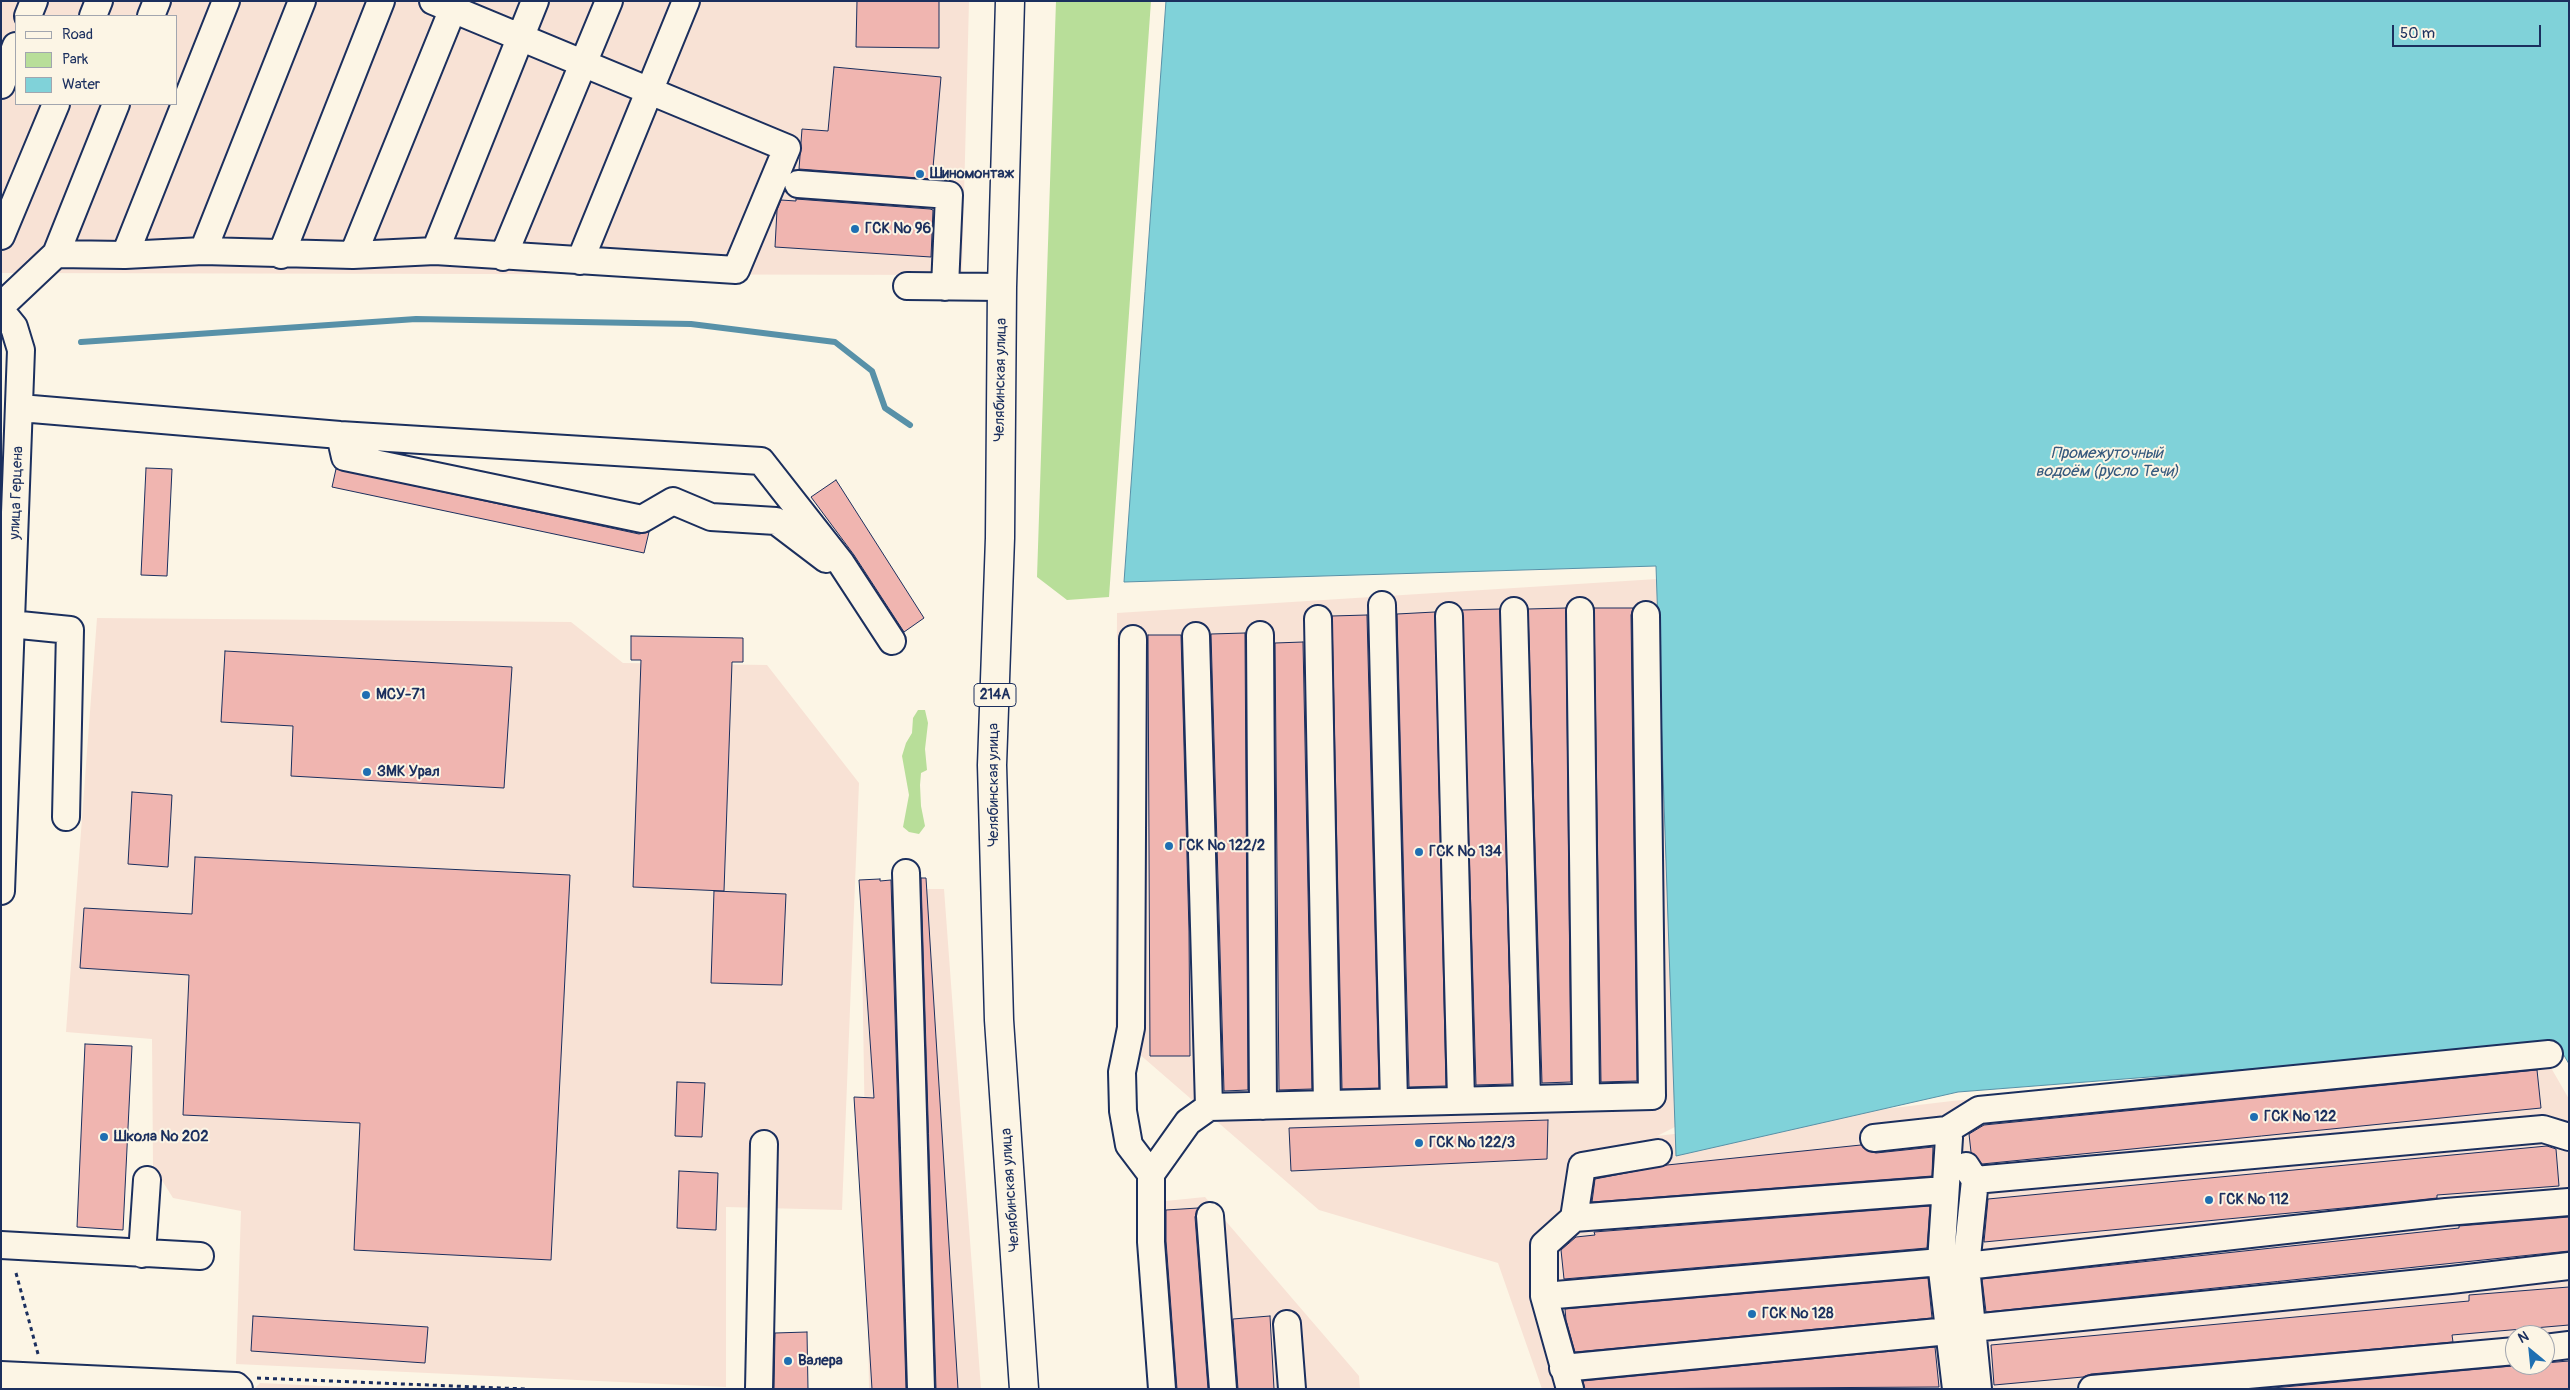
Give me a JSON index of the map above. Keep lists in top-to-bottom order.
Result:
{
  "streets": {
    "main road": ["Челябинская улица", "214А"],
    "street": ["улица Герцена"]
  },
  "water": ["Промежуточный водоём (русло Течи)"],
  "places": [
    "Шиномонтаж",
    "ГСК № 96",
    "МСУ-71",
    "ЗМК Урал",
    "ГСК № 122/2",
    "ГСК № 134",
    "ГСК № 122",
    "Школа № 202",
    "ГСК № 122/3",
    "ГСК № 112",
    "ГСК № 128",
    "Валера"
  ],
  "legend": ["Road", "Park", "Water"],
  "scale_bar": "50 m",
  "north": "top left"
}
